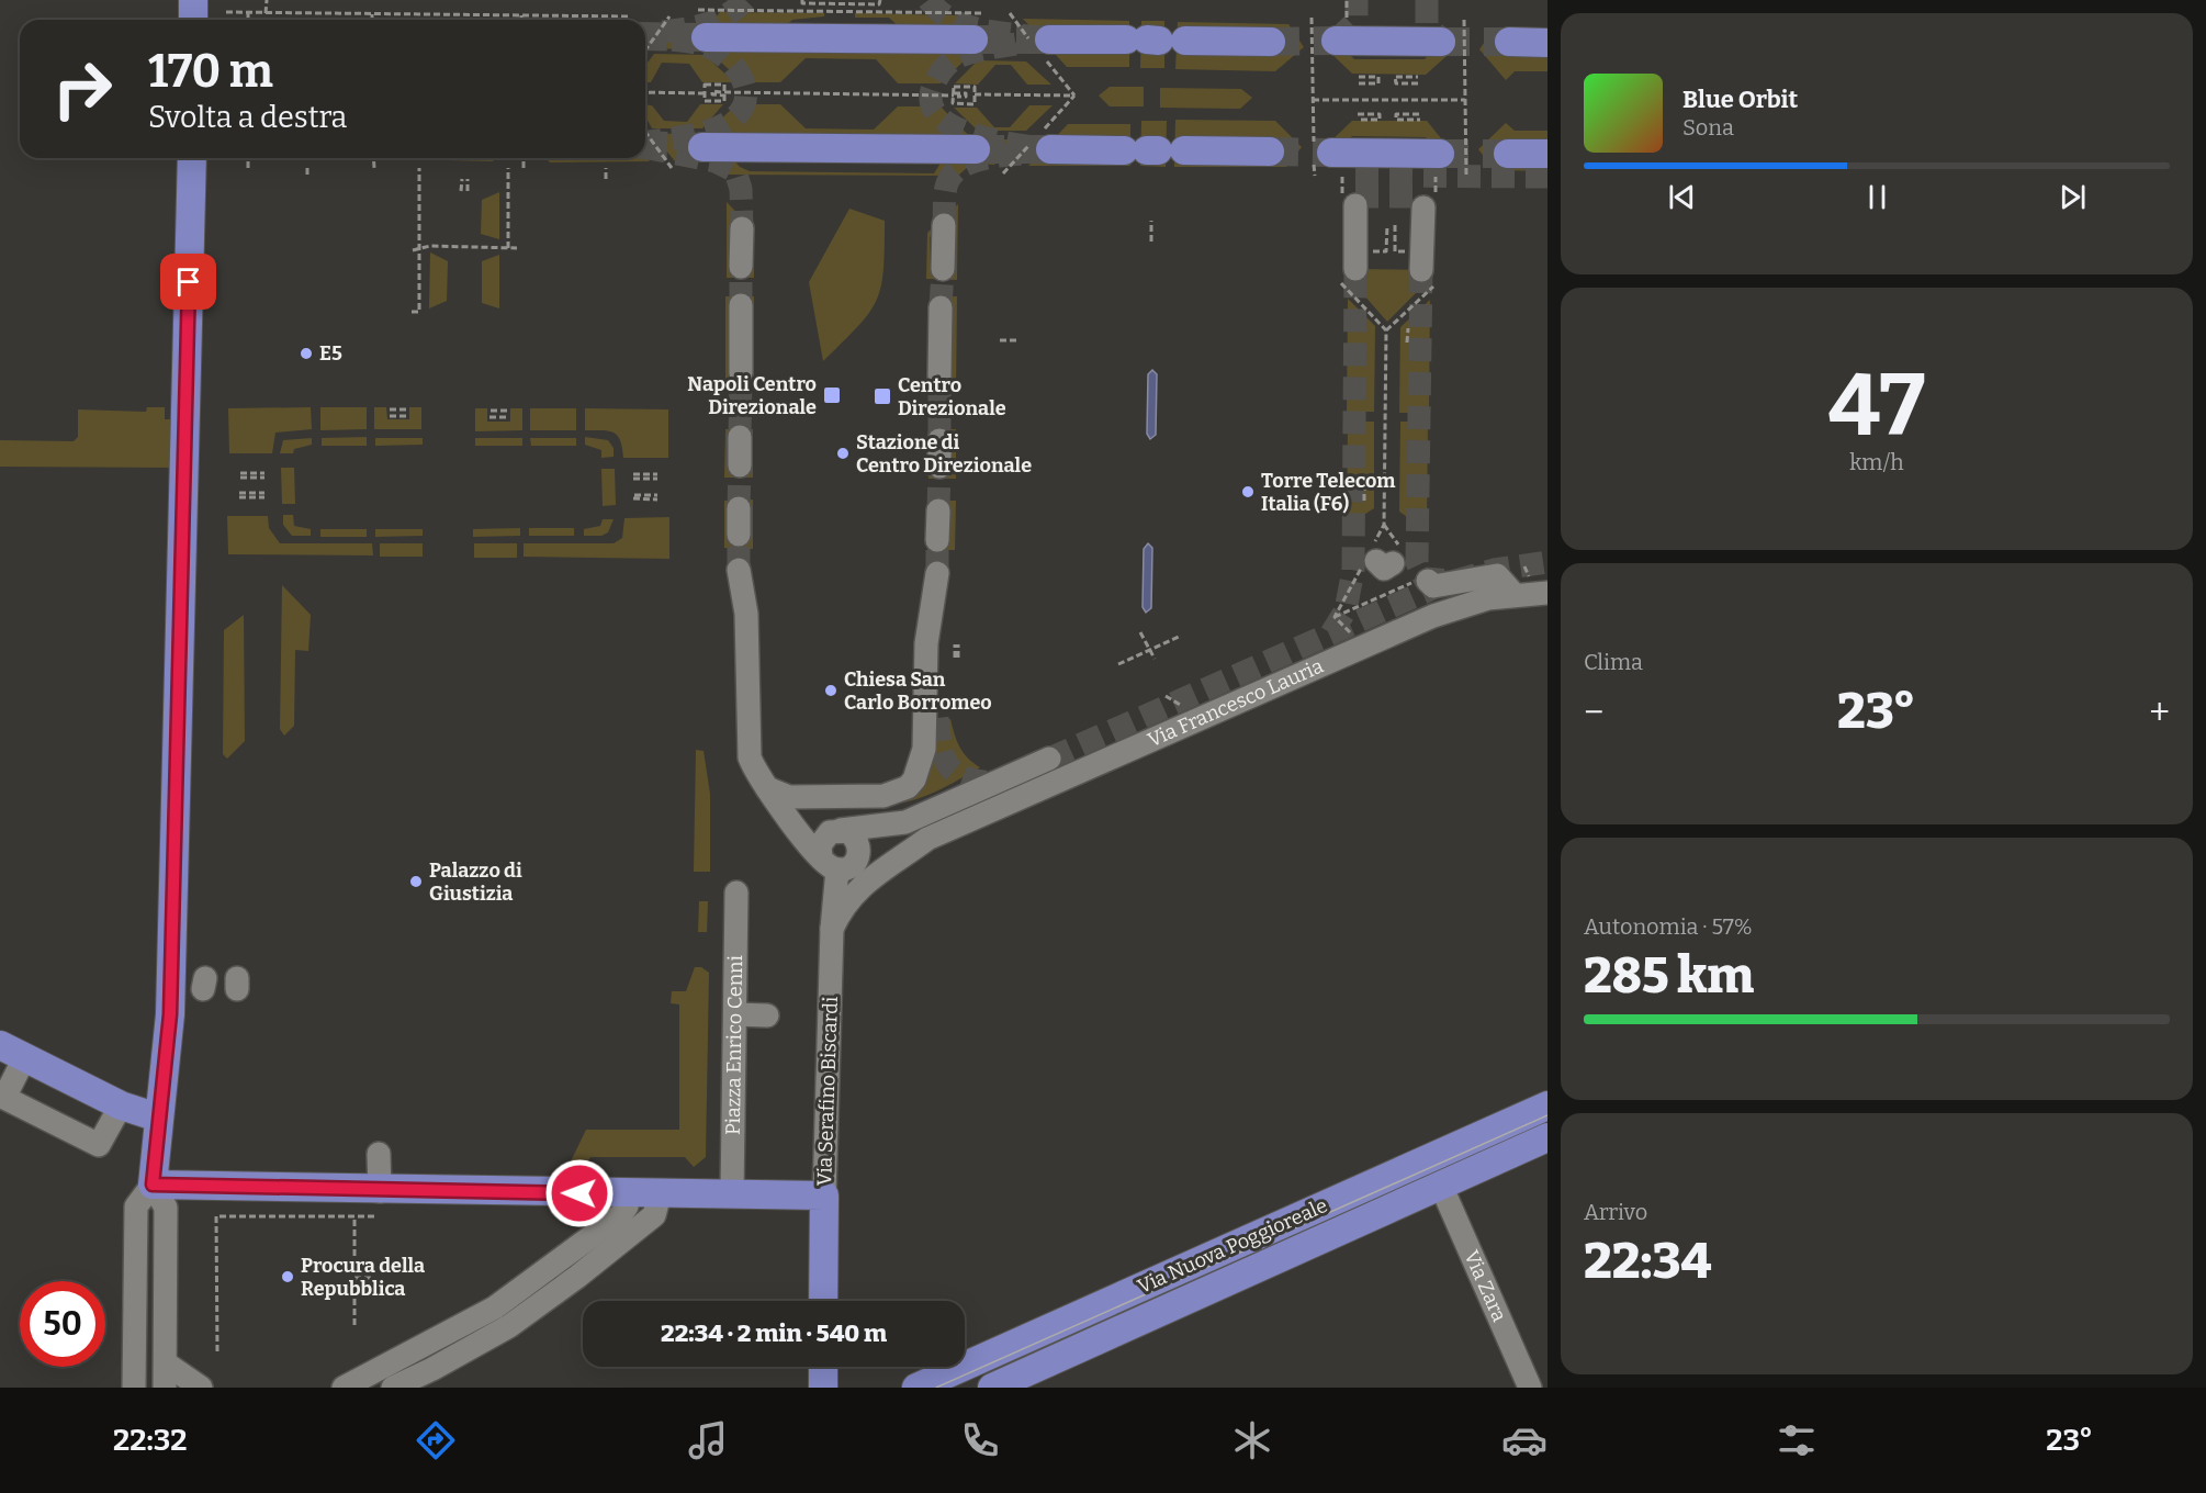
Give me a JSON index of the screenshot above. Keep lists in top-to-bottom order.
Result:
{
  "streets": {
    "main road": ["Via Serafino Biscardi", "Via Nuova Poggioreale"],
    "street": ["Via Francesco Lauria", "Piazza Enrico Cenni", "Via Zara"]
  },
  "crossings": [
    ["Via Francesco Lauria", "Via Serafino Biscardi"],
    ["Via Nuova Poggioreale", "Via Zara"]
  ],
  "places": {
    "other": [
      "E5",
      "Stazione di Centro Direzionale",
      "Torre Telecom Italia (F6)",
      "Chiesa San Carlo Borromeo",
      "Palazzo di Giustizia",
      "Procura della Repubblica"
    ],
    "transit": ["Napoli Centro Direzionale", "Centro Direzionale"]
  },
  "page": {
    "turn": ["170 m", "Svolta a destra"],
    "song": ["Blue Orbit", "Sona"],
    "tile": [
      ["47", "km/h"],
      "Clima",
      ["Autonomia · 57%", "285 km"],
      ["Arrivo", "22:34"]
    ],
    "heat": ["−", "23°", "+"],
    "limit": "50",
    "trip": "22:34 · 2 min · 540 m",
    "tabs": ["22:32", "23°"]
  }
}
